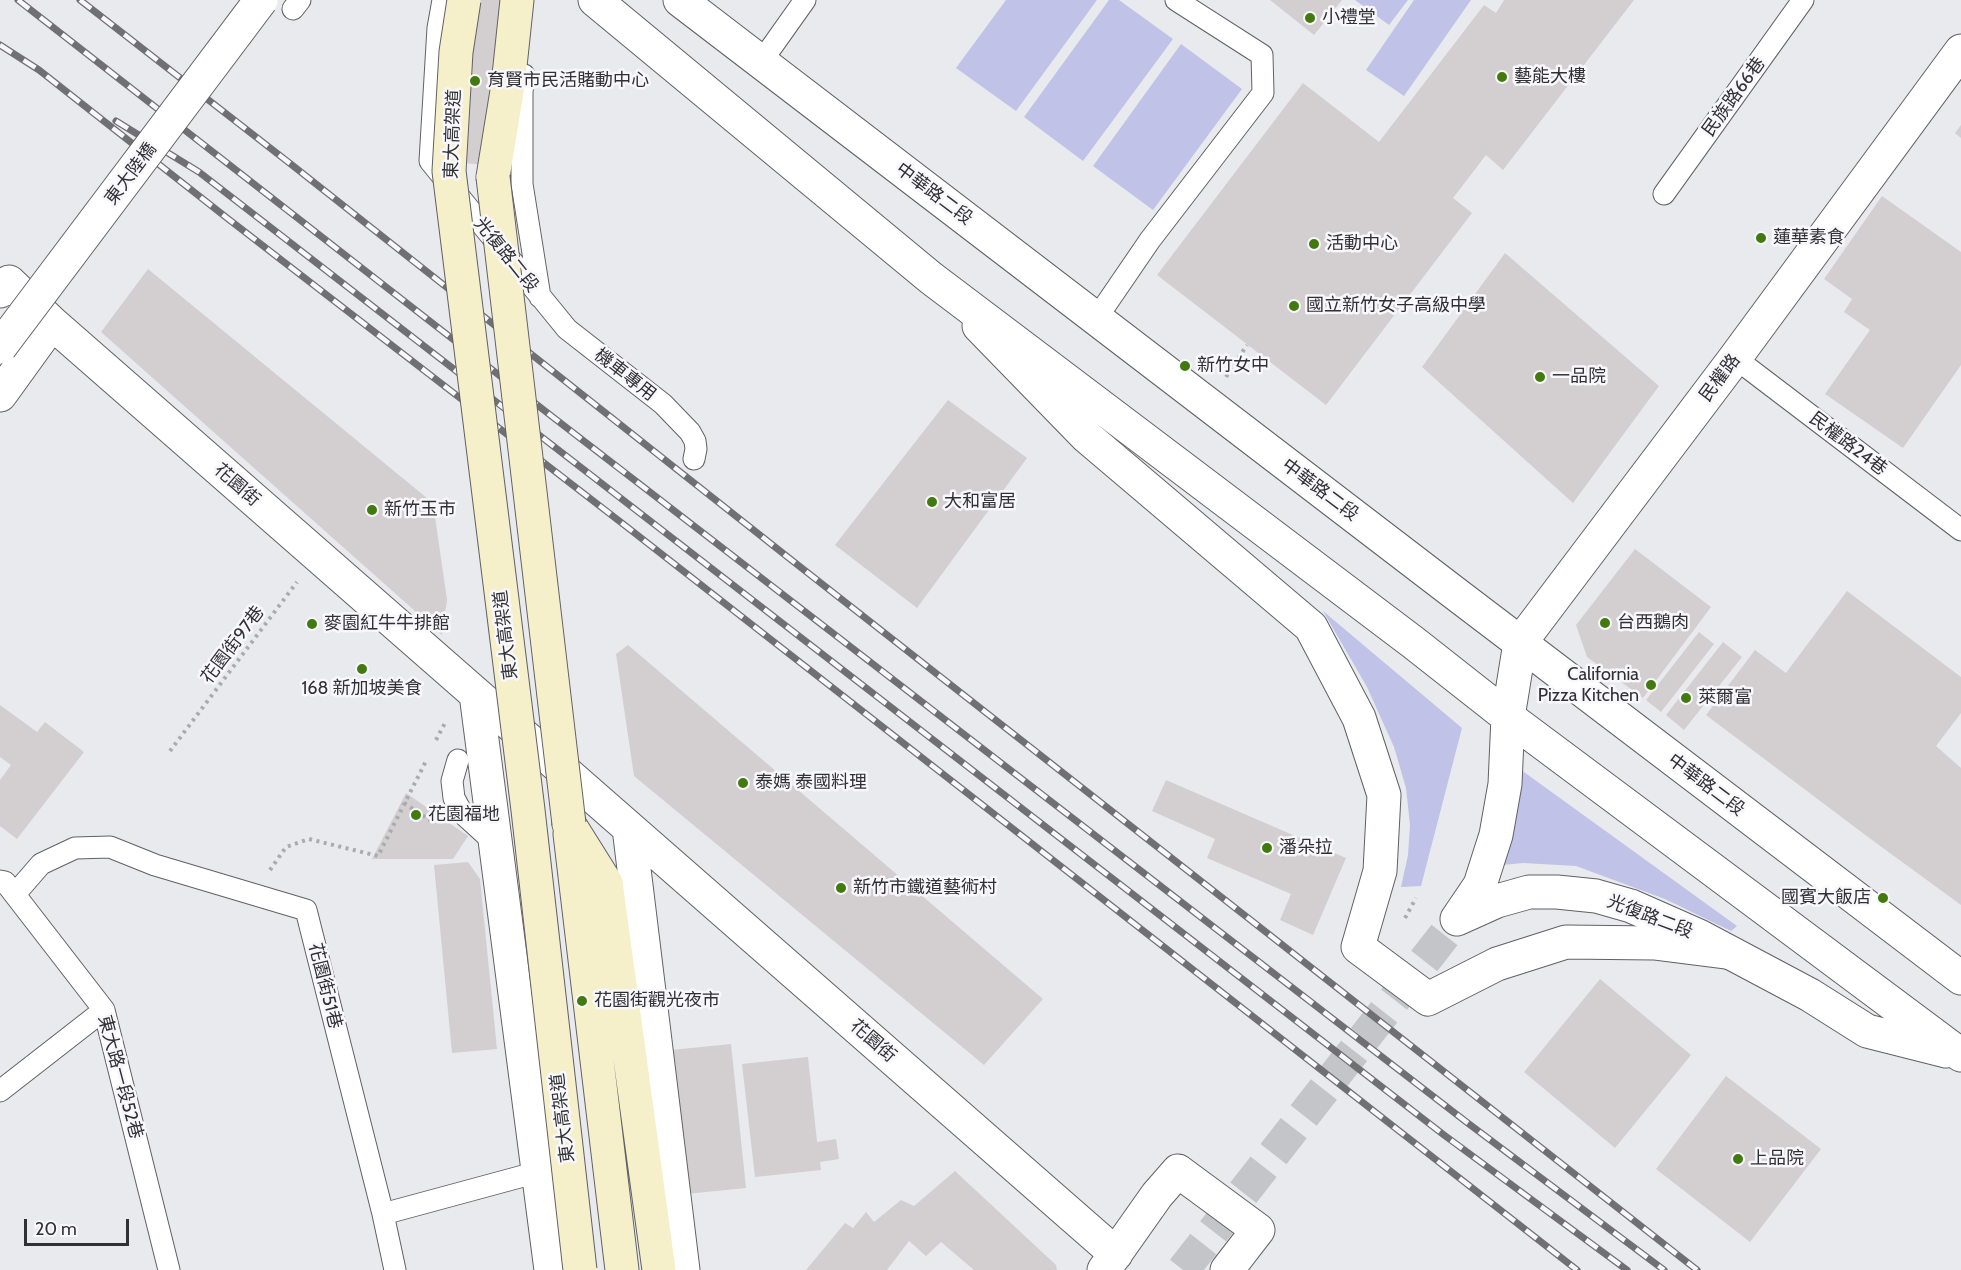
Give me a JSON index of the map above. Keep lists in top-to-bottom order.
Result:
{
  "streets": {
    "main road": ["東大高架道"],
    "street": [
      "東大陸橋",
      "中華路二段",
      "光復路二段",
      "民權路",
      "花園街"
    ],
    "lane": [
      "民族路66巷",
      "機車專用",
      "民權路24巷",
      "花園街51巷",
      "東大路一段52巷"
    ],
    "path": ["花園街97巷"]
  },
  "crossings": [
    ["中華路二段", "民權路"],
    ["光復路二段", "機車專用"],
    ["光復路二段", "民權路"],
    ["民權路", "民權路24巷"],
    ["花園街", "花園街97巷"],
    ["花園街51巷", "東大路一段52巷"]
  ],
  "places": [
    "小禮堂",
    "藝能大樓",
    "育賢市民活賭動中心",
    "蓮華素食",
    "活動中心",
    "國立新竹女子高級中學",
    "新竹女中",
    "一品院",
    "大和富居",
    "新竹玉市",
    "台西鵝肉",
    "麥園紅牛牛排館",
    "168 新加坡美食",
    "California Pizza Kitchen",
    "萊爾富",
    "泰媽 泰國料理",
    "花園福地",
    "潘朵拉",
    "新竹市鐵道藝術村",
    "國賓大飯店",
    "花園街觀光夜市",
    "上品院"
  ],
  "scale_bar": "20 m"
}
